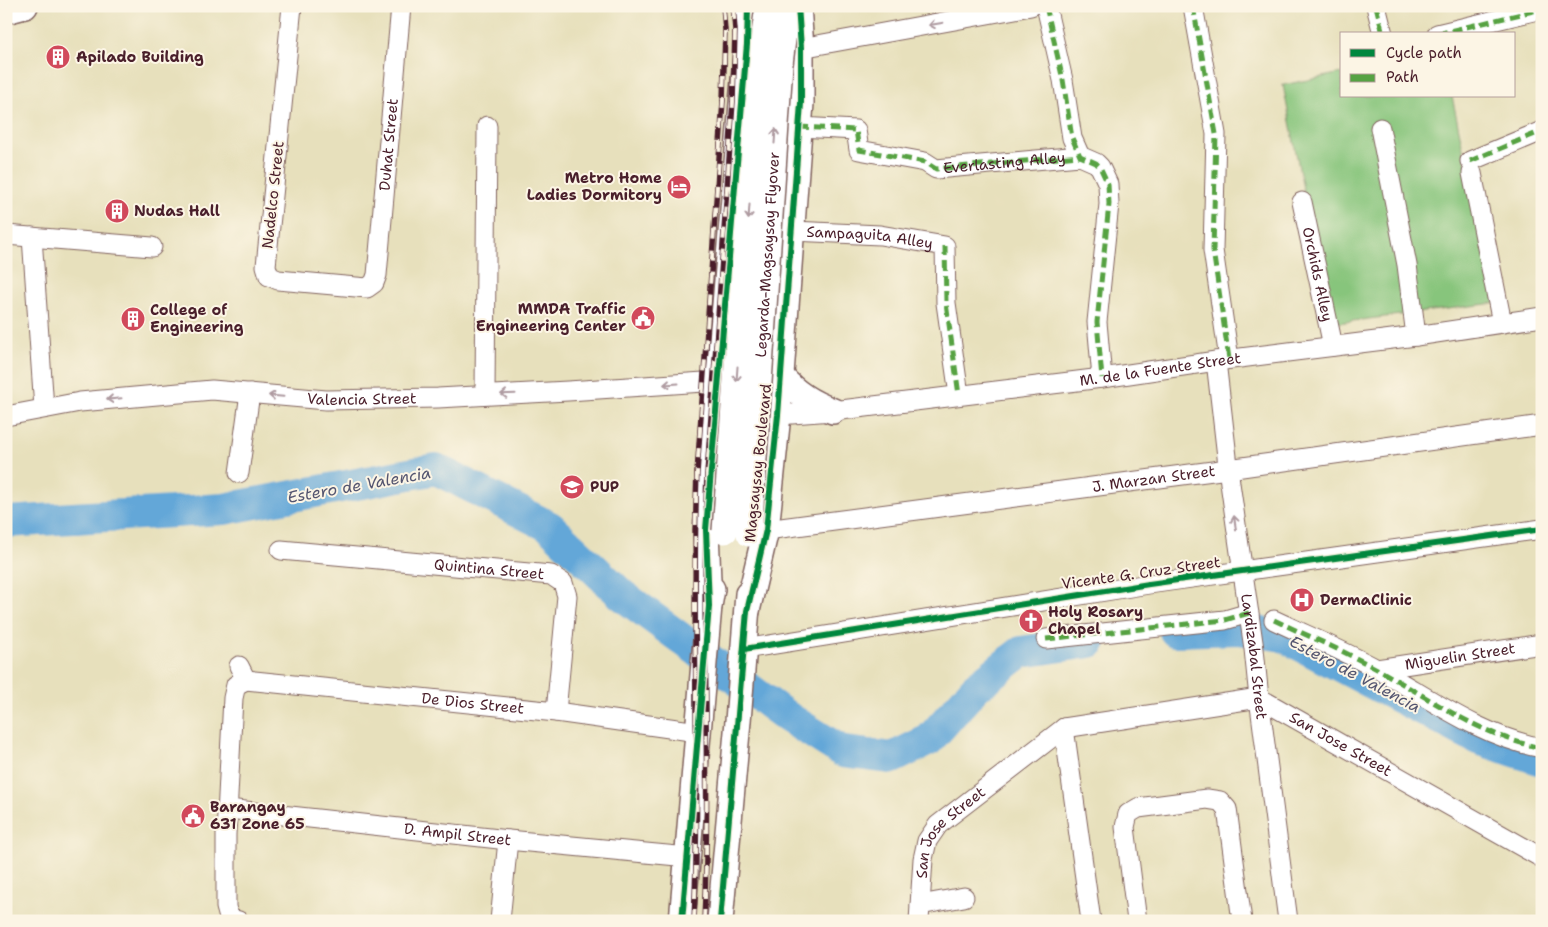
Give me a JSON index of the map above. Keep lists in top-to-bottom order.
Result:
{
  "streets": {
    "main road": ["Legarda-Magsaysay Flyover", "Magsaysay Boulevard"],
    "street": [
      "Duhat Street",
      "Everlasting Alley",
      "Nadelco Street",
      "Sampaguita Alley",
      "Orchids Alley",
      "M. de la Fuente Street",
      "Valencia Street",
      "J. Marzan Street",
      "Quintina Street",
      "Vicente G. Cruz Street",
      "Lardizabal Street",
      "Miguelin Street",
      "De Dios Street",
      "San Jose Street",
      "D. Ampil Street"
    ]
  },
  "crossings": [
    ["Duhat Street", "Nadelco Street"],
    ["Everlasting Alley", "Magsaysay Boulevard"],
    ["Sampaguita Alley", "M. de la Fuente Street"],
    ["Sampaguita Alley", "Magsaysay Boulevard"],
    ["Legarda-Magsaysay Flyover", "Magsaysay Boulevard"],
    ["Legarda-Magsaysay Flyover", "J. Marzan Street"],
    ["Orchids Alley", "M. de la Fuente Street"],
    ["M. de la Fuente Street", "Magsaysay Boulevard"],
    ["M. de la Fuente Street", "Lardizabal Street"],
    ["Valencia Street", "Magsaysay Boulevard"],
    ["Magsaysay Boulevard", "J. Marzan Street"],
    ["Magsaysay Boulevard", "Vicente G. Cruz Street"],
    ["Magsaysay Boulevard", "De Dios Street"],
    ["Magsaysay Boulevard", "D. Ampil Street"],
    ["J. Marzan Street", "Lardizabal Street"],
    ["Quintina Street", "De Dios Street"],
    ["Vicente G. Cruz Street", "Lardizabal Street"],
    ["Lardizabal Street", "San Jose Street"],
    ["De Dios Street", "D. Ampil Street"]
  ],
  "one_way": ["Valencia Street"],
  "water": ["Estero de Valencia"],
  "places": {
    "building": ["Apilado Building", "Nudas Hall", "College of Engineering"],
    "hotel": ["Metro Home Ladies Dormitory"],
    "public building": ["MMDA Traffic Engineering Center", "Barangay 631 Zone 65"],
    "school or university": ["PUP"],
    "hospital": ["DermaClinic"],
    "church": ["Holy Rosary Chapel"]
  },
  "legend": ["Cycle path", "Path"]
}
